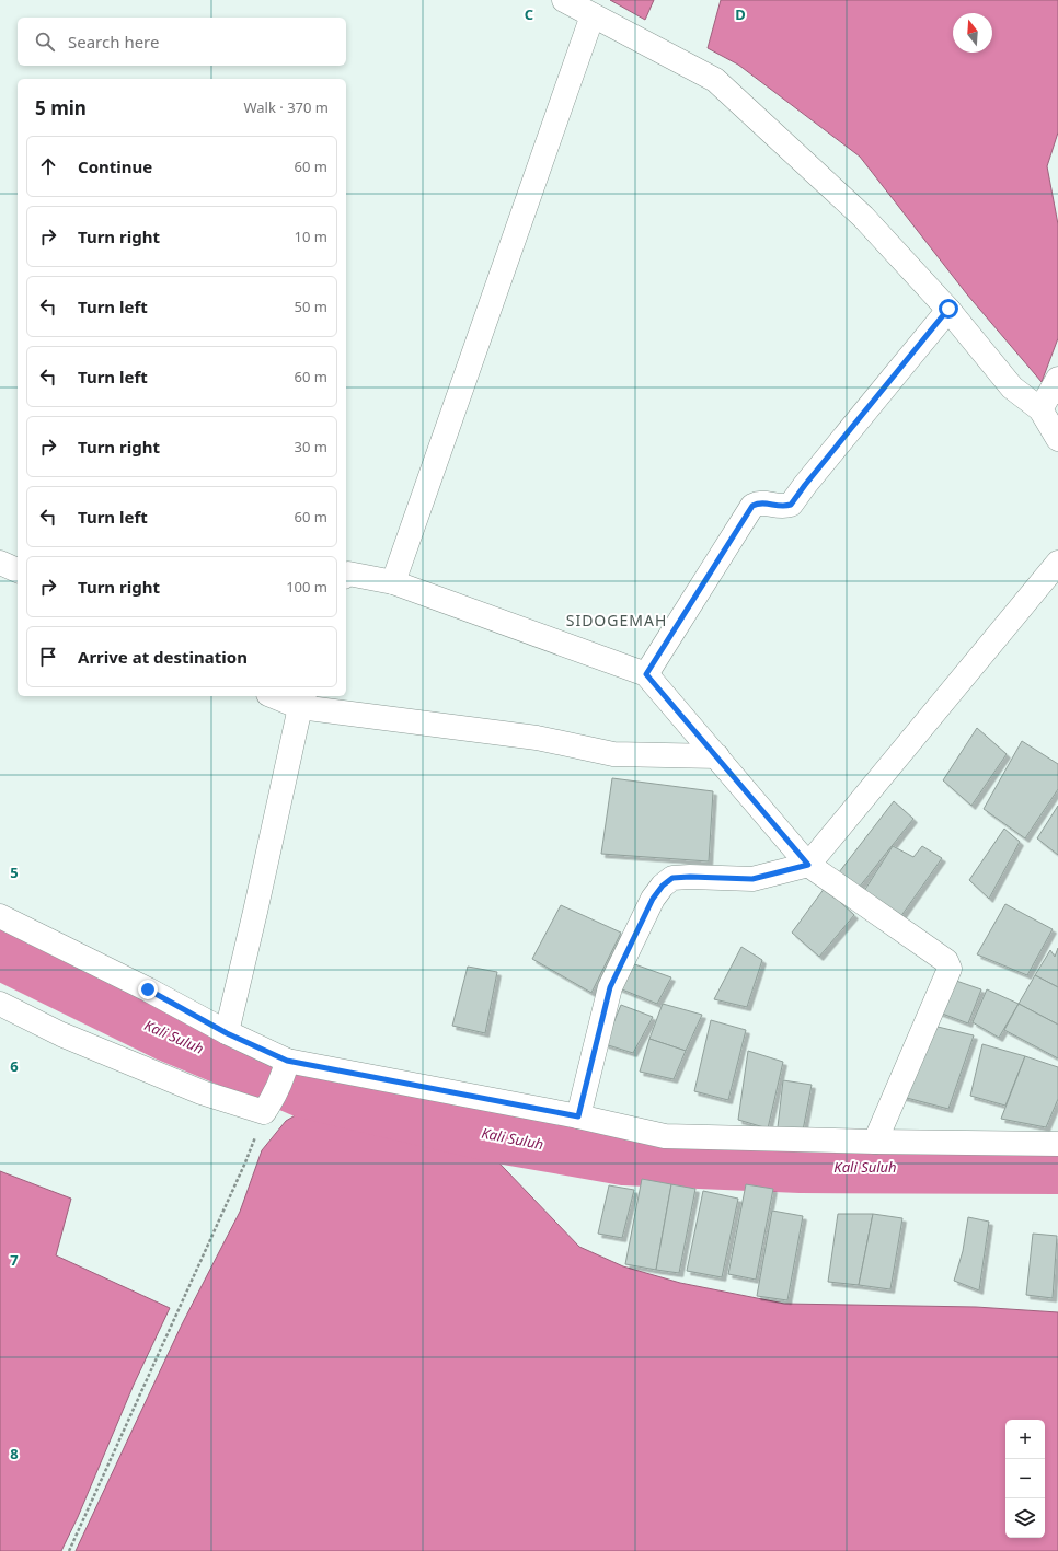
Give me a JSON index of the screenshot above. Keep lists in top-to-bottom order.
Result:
{
  "districts": ["SIDOGEMAH"],
  "water": ["Kali Suluh"],
  "north": "top",
  "page": {
    "search": "Search here",
    "heading": ["5 min", "Walk · 370 m"],
    "list": [
      ["Continue", "60 m"],
      ["Turn right", "10 m"],
      ["Turn left", "50 m"],
      ["Turn left", "60 m"],
      ["Turn right", "30 m"],
      ["Turn left", "60 m"],
      ["Turn right", "100 m"],
      "Arrive at destination"
    ],
    "map_buttons": ["+", "−"]
  },
  "grid": {
    "columns": ["C", "D"],
    "rows": [
      "5",
      "6",
      "7",
      "8"
    ]
  }
}
